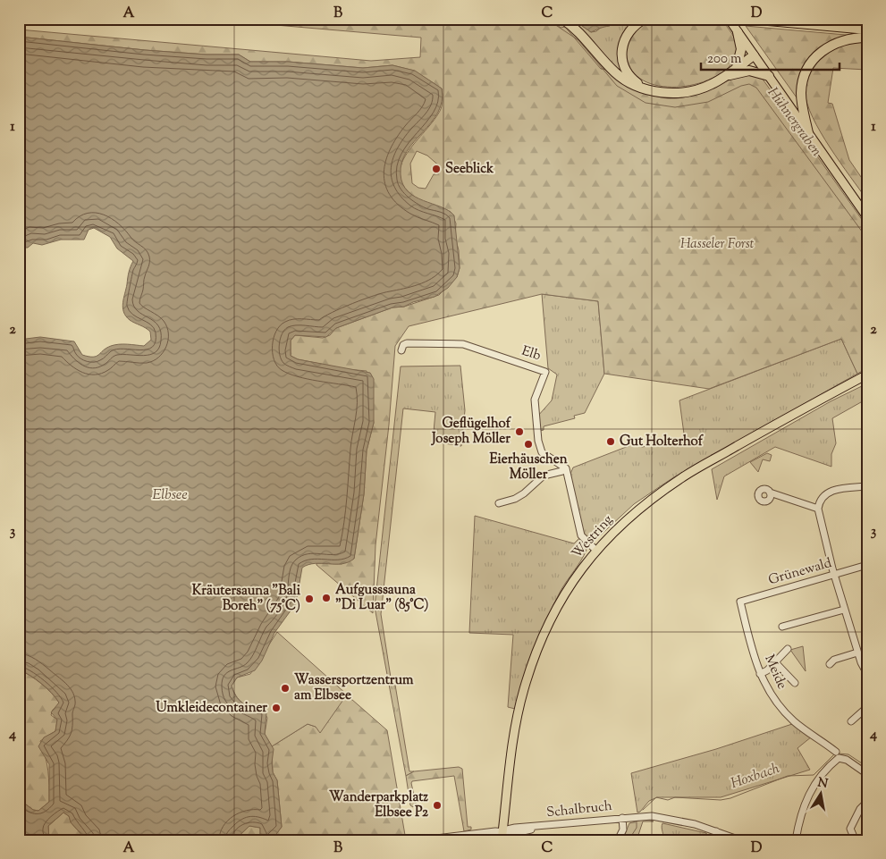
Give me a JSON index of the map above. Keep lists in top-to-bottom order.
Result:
{
  "streets": {
    "main road": ["Westring"],
    "street": [
      "Elb",
      "Grünewald",
      "Meide",
      "Schalbruch"
    ]
  },
  "crossings": [
    ["Westring", "Schalbruch"],
    ["Grünewald", "Meide"]
  ],
  "water": ["Hühnergraben", "Elbsee", "Hoxbach"],
  "parks": ["Hasseler Forst"],
  "places": [
    "Seeblick",
    "Geflügelhof Joseph Möller",
    "Gut Holterhof",
    "Eierhäuschen Möller",
    "Aufgusssauna \"Di Luar\" (85°C)",
    "Kräutersauna \"Bali Boreh\" (75°C)",
    "Wassersportzentrum am Elbsee",
    "Umkleidecontainer",
    "Wanderparkplatz Elbsee P2"
  ],
  "scale_bar": "200 m",
  "north": "top",
  "grid": {
    "columns": [
      "A",
      "B",
      "C",
      "D"
    ],
    "rows": [
      "1",
      "2",
      "3",
      "4"
    ]
  }
}
